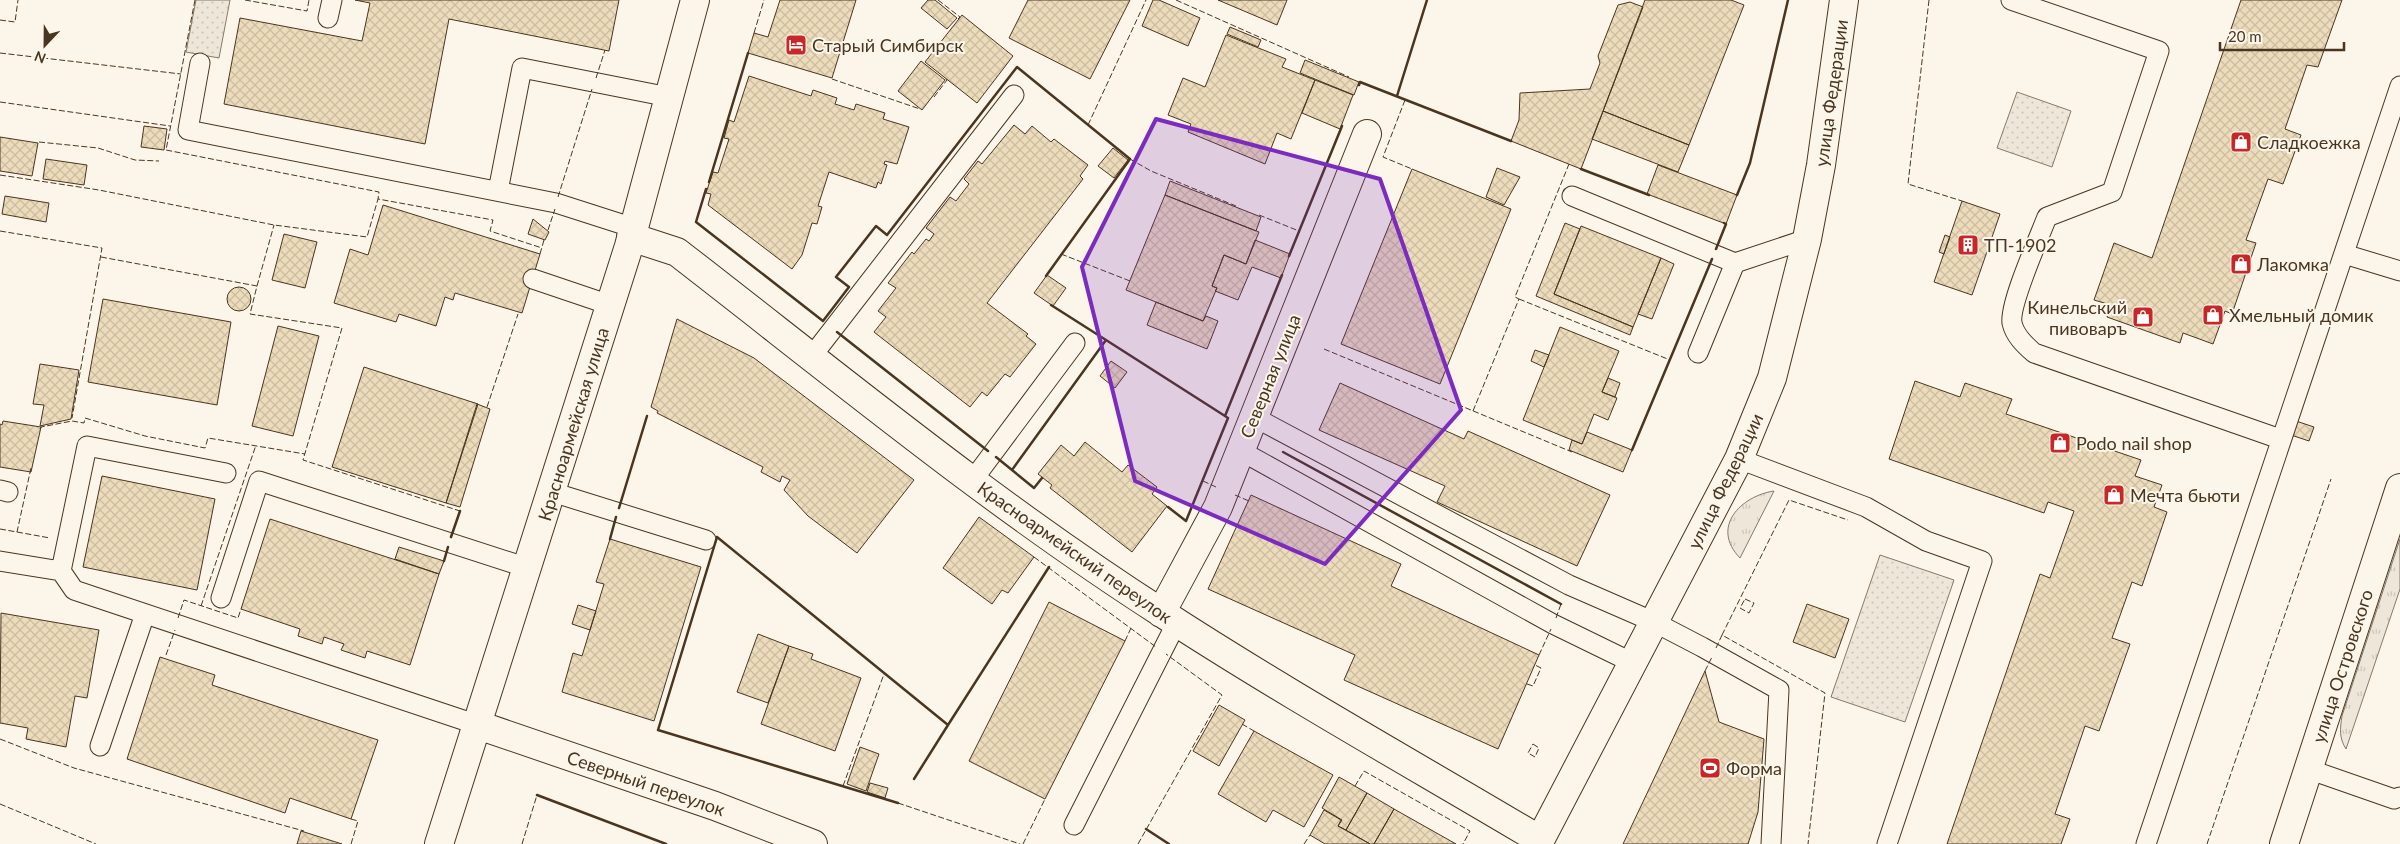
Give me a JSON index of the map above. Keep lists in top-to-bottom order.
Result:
{
  "streets": {
    "street": [
      "улица Федерации",
      "Северная улица",
      "Красноармейская улица",
      "Красноармейский переулок",
      "улица Островского",
      "Северный переулок"
    ]
  },
  "crossings": [
    ["улица Федерации", "Красноармейский переулок"],
    ["Северная улица", "Красноармейский переулок"],
    ["Красноармейская улица", "Красноармейский переулок"],
    ["Красноармейская улица", "Северный переулок"]
  ],
  "places": {
    "hotel": ["Старый Симбирск"],
    "shop": [
      "Сладкоежка",
      "Лакомка",
      "Хмельный домик",
      "Кинельский пивоваръ",
      "Podo nail shop",
      "Мечта бьюти"
    ],
    "building": ["ТП-1902"],
    "sports": ["Форма"]
  },
  "scale_bar": "20 m",
  "north": "bottom"
}
